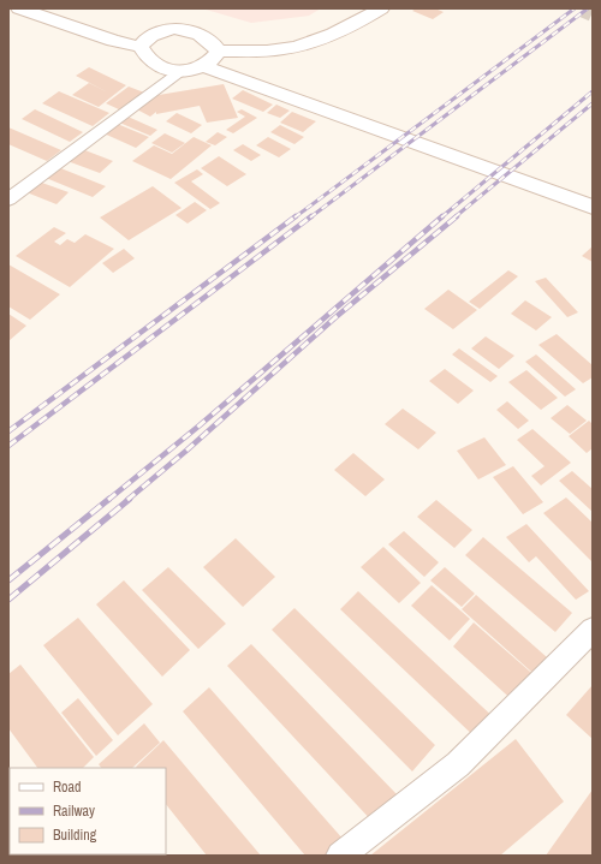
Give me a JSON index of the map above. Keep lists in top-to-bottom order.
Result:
{
  "legend": ["Road", "Railway", "Building"]
}
